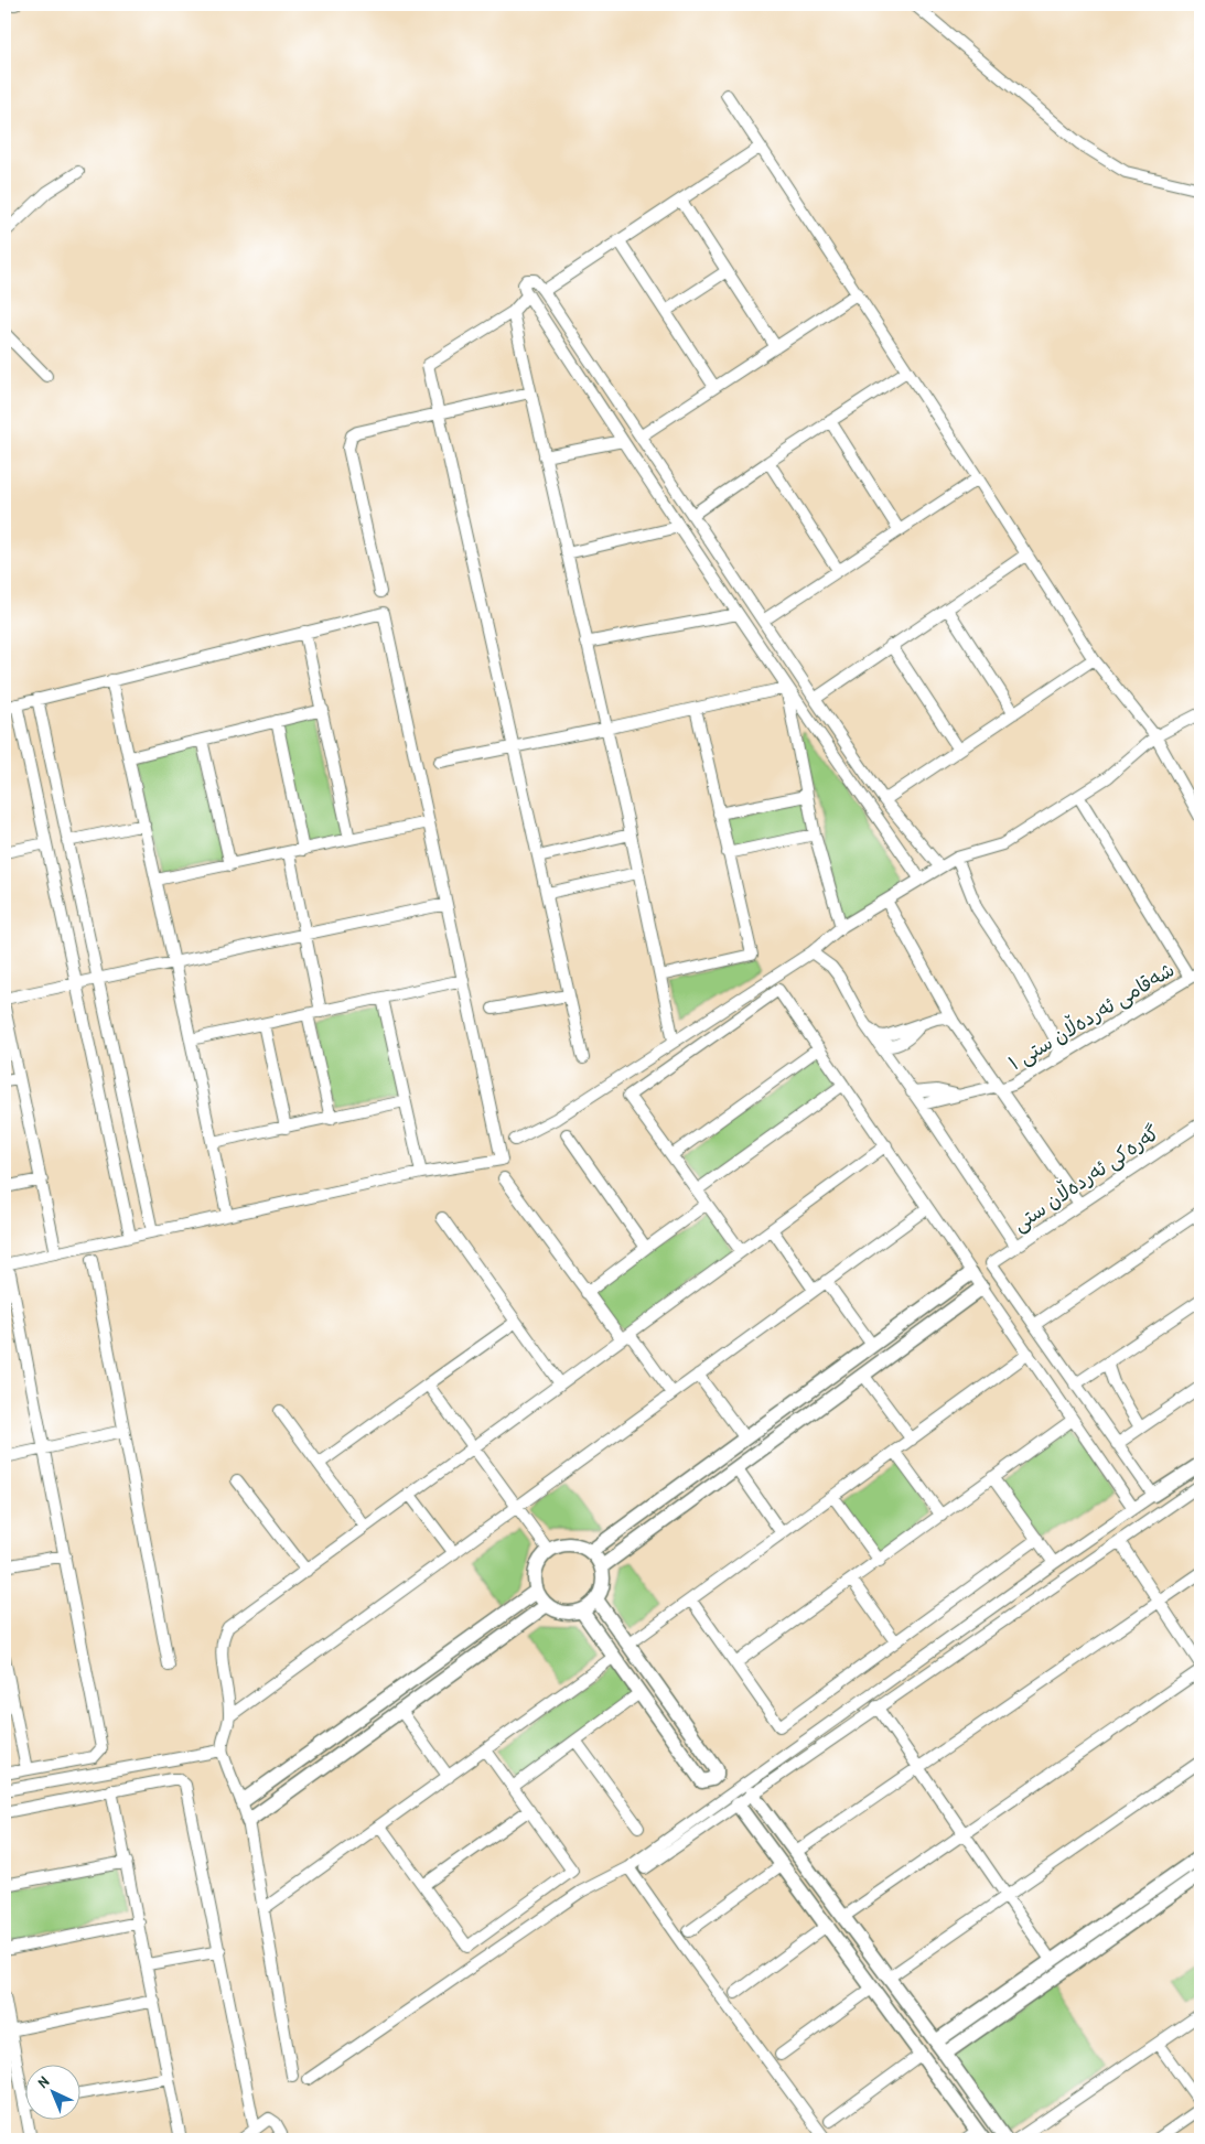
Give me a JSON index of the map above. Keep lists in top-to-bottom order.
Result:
{
  "streets": {
    "street": ["شەقامی ئەردەڵان ستی ١", "گەرەکی ئەردەڵان ستی"]
  },
  "north": "top left"
}
